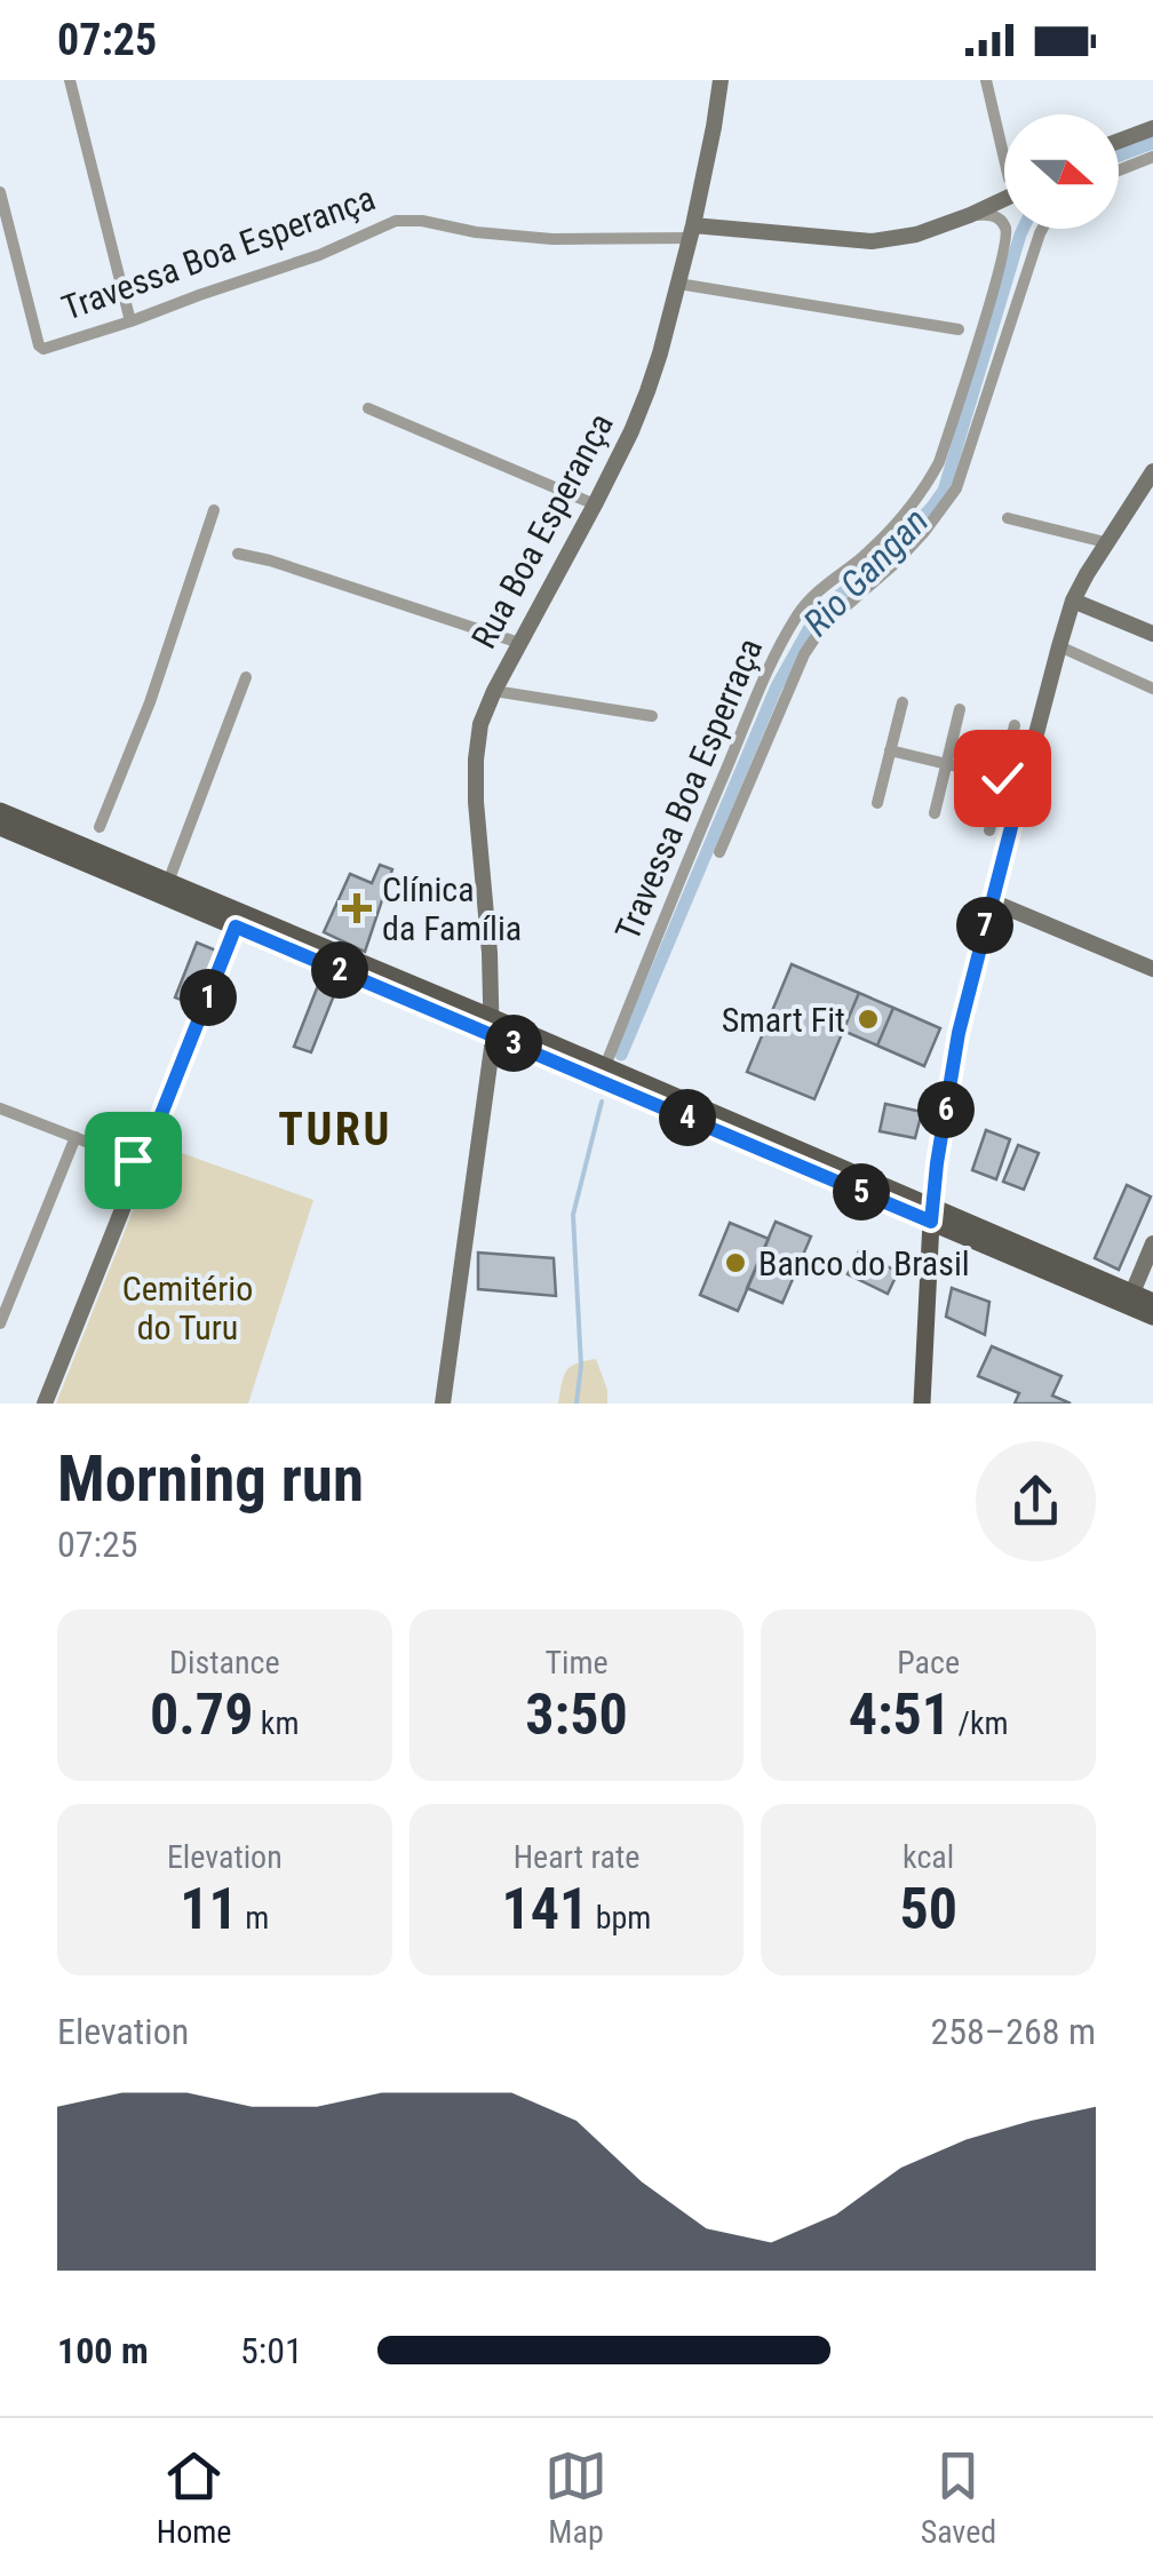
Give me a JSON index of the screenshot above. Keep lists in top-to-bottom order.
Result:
{
  "streets": {
    "main road": ["Travessa Boa Esperança", "Rua Boa Esperança"],
    "street": ["Travessa Boa Esperraça"]
  },
  "crossings": [
    ["Travessa Boa Esperança", "Rua Boa Esperança"],
    ["Travessa Boa Esperança", "Travessa Boa Esperraça"]
  ],
  "districts": ["TURU"],
  "water": ["Rio Gangan"],
  "parks": ["Cemitério do Turu"],
  "places": {
    "health": ["Clínica da Família"],
    "other": ["Smart Fit", "Banco do Brasil"]
  },
  "north": "right",
  "page": {
    "status": "07:25",
    "pins": [
      "7",
      "2",
      "1",
      "3",
      "6",
      "4",
      "5"
    ],
    "heading": ["Morning run", "07:25"],
    "stats": [
      ["Distance", "0.79 km"],
      ["Time", "3:50"],
      ["Pace", "4:51 /km"],
      ["Elevation", "11 m"],
      ["Heart rate", "141 bpm"],
      ["kcal", "50"]
    ],
    "chart": ["Elevation", "258–268 m"],
    "list": [
      {
        "name": "100 m",
        "note": "5:01"
      }
    ],
    "tabs": ["Home", "Map", "Saved"]
  }
}
